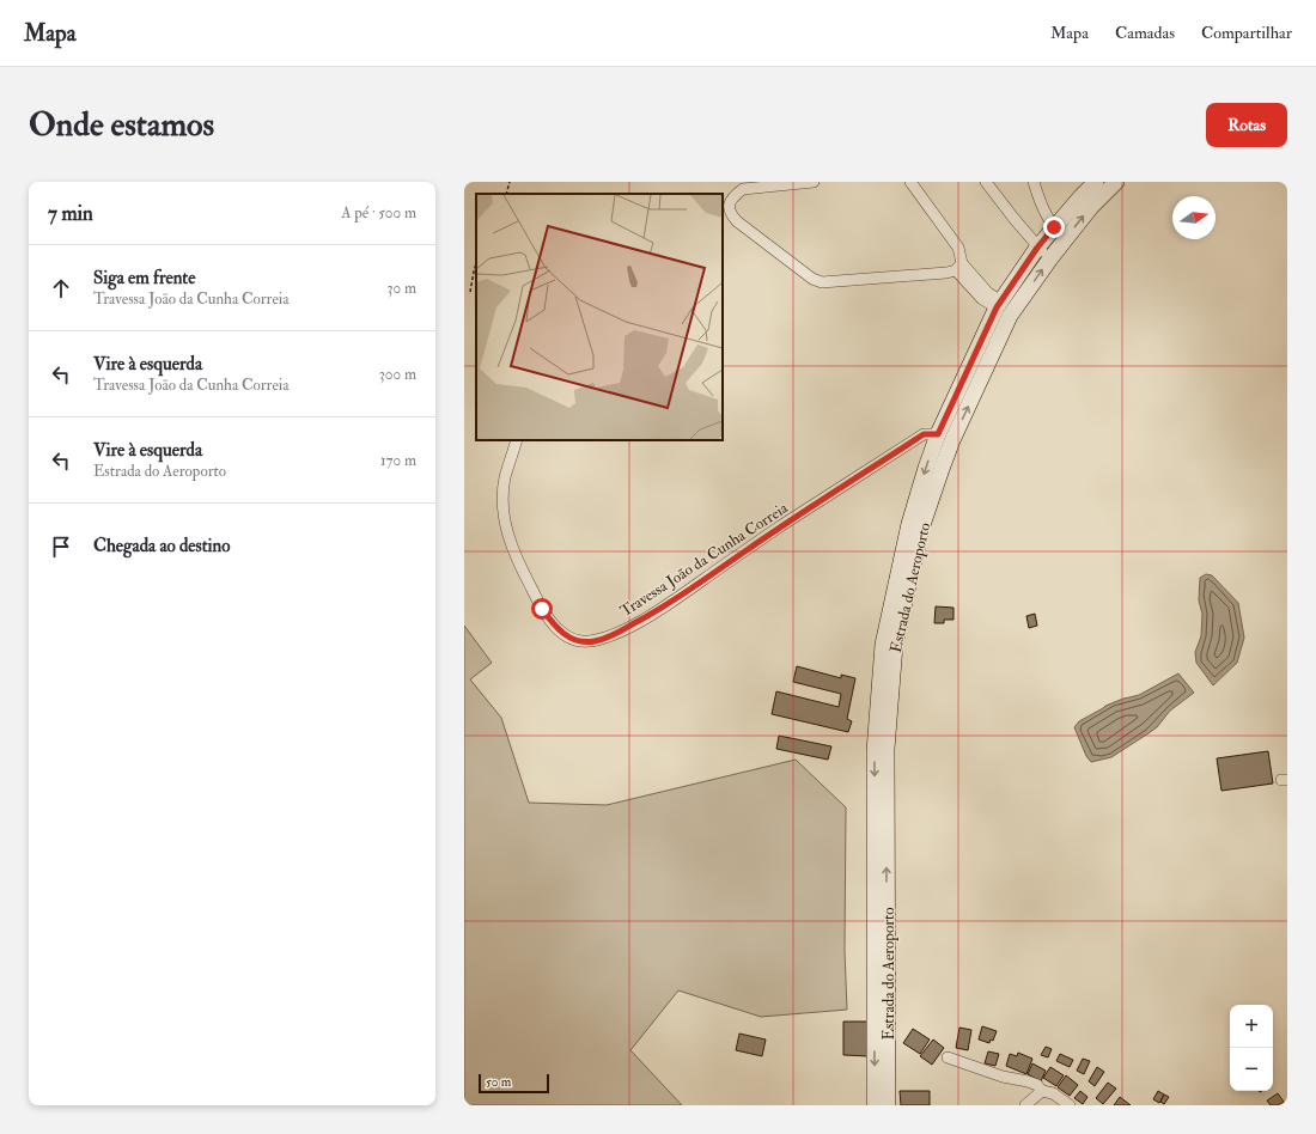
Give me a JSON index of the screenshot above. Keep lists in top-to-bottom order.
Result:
{
  "streets": {
    "main road": ["Estrada do Aeroporto"],
    "street": ["Travessa João da Cunha Correia"]
  },
  "crossings": [
    ["Travessa João da Cunha Correia", "Estrada do Aeroporto"]
  ],
  "scale_bar": "50 m",
  "north": "right",
  "page": {
    "header": "Mapa",
    "nav": ["Mapa", "Camadas", "Compartilhar"],
    "buttons": "Rotas",
    "title": "Onde estamos",
    "heading": ["7 min", "A pé · 500 m"],
    "list": [
      ["Siga em frente", "Travessa João da Cunha Correia", "30 m"],
      ["Vire à esquerda", "Travessa João da Cunha Correia", "300 m"],
      ["Vire à esquerda", "Estrada do Aeroporto", "170 m"],
      "Chegada ao destino"
    ],
    "map_buttons": ["+", "−"],
    "scale": "50 m"
  }
}
